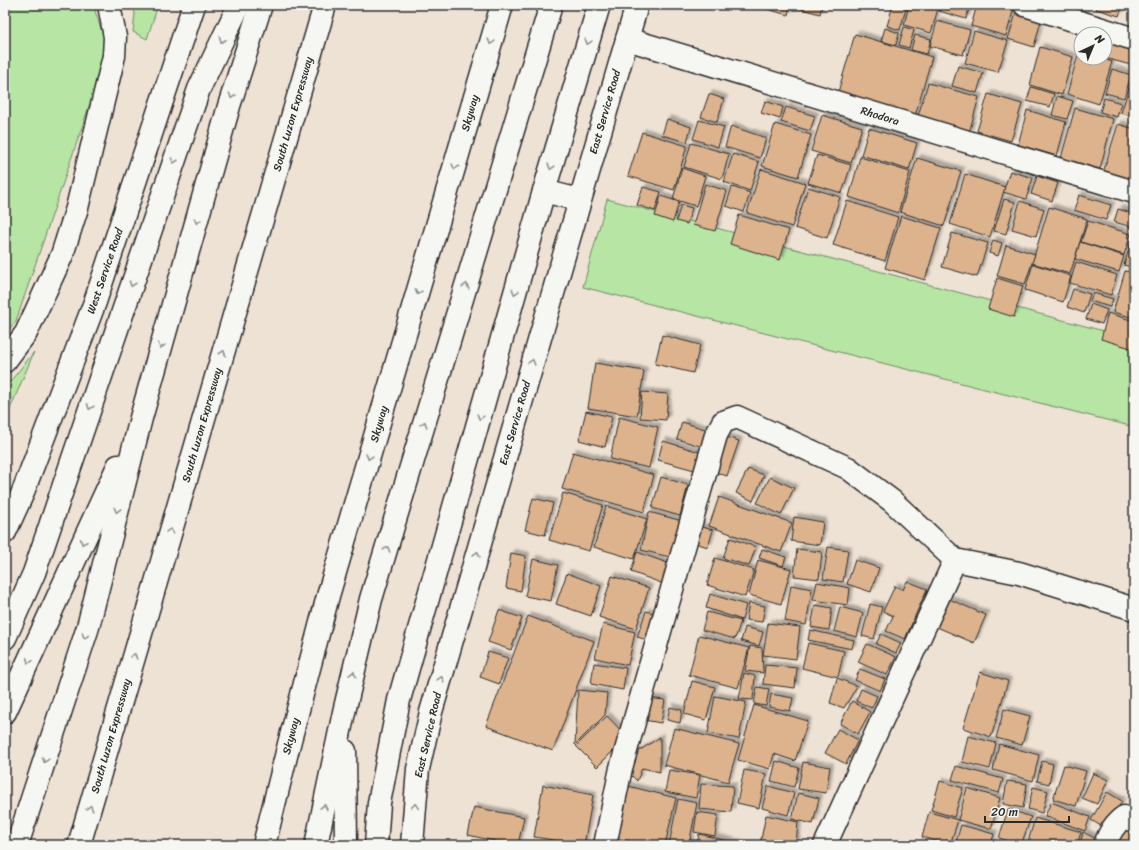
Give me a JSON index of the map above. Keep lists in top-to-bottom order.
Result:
{
  "streets": {
    "main road": [
      "East Service Road",
      "Skyway",
      "South Luzon Expressway",
      "Rhodora",
      "West Service Road"
    ]
  },
  "crossings": [
    ["East Service Road", "Rhodora"]
  ],
  "scale_bar": "20 m",
  "north": "top right"
}
